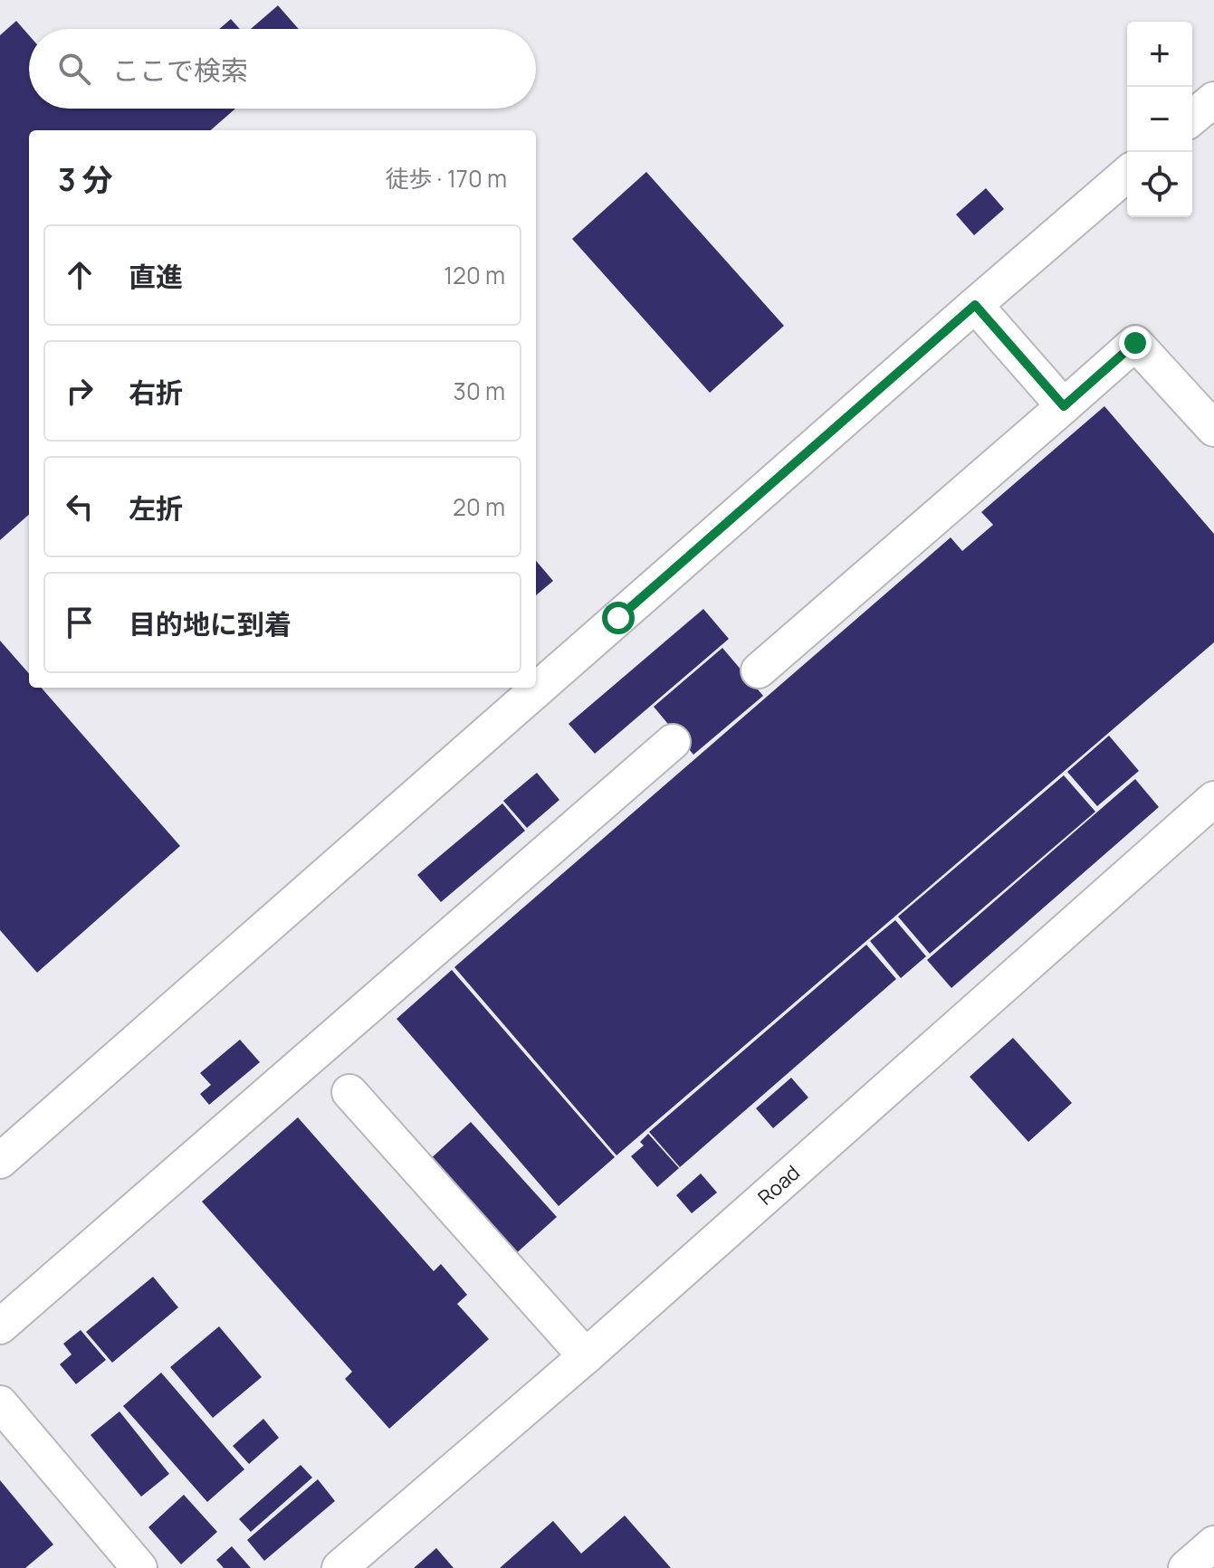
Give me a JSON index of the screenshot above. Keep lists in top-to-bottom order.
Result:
{
  "streets": {
    "street": ["Road"]
  },
  "page": {
    "map_buttons": ["+", "−"],
    "search": "ここで検索",
    "heading": ["3 分", "徒歩 · 170 m"],
    "list": [
      ["直進", "120 m"],
      ["右折", "30 m"],
      ["左折", "20 m"],
      "目的地に到着"
    ]
  }
}
